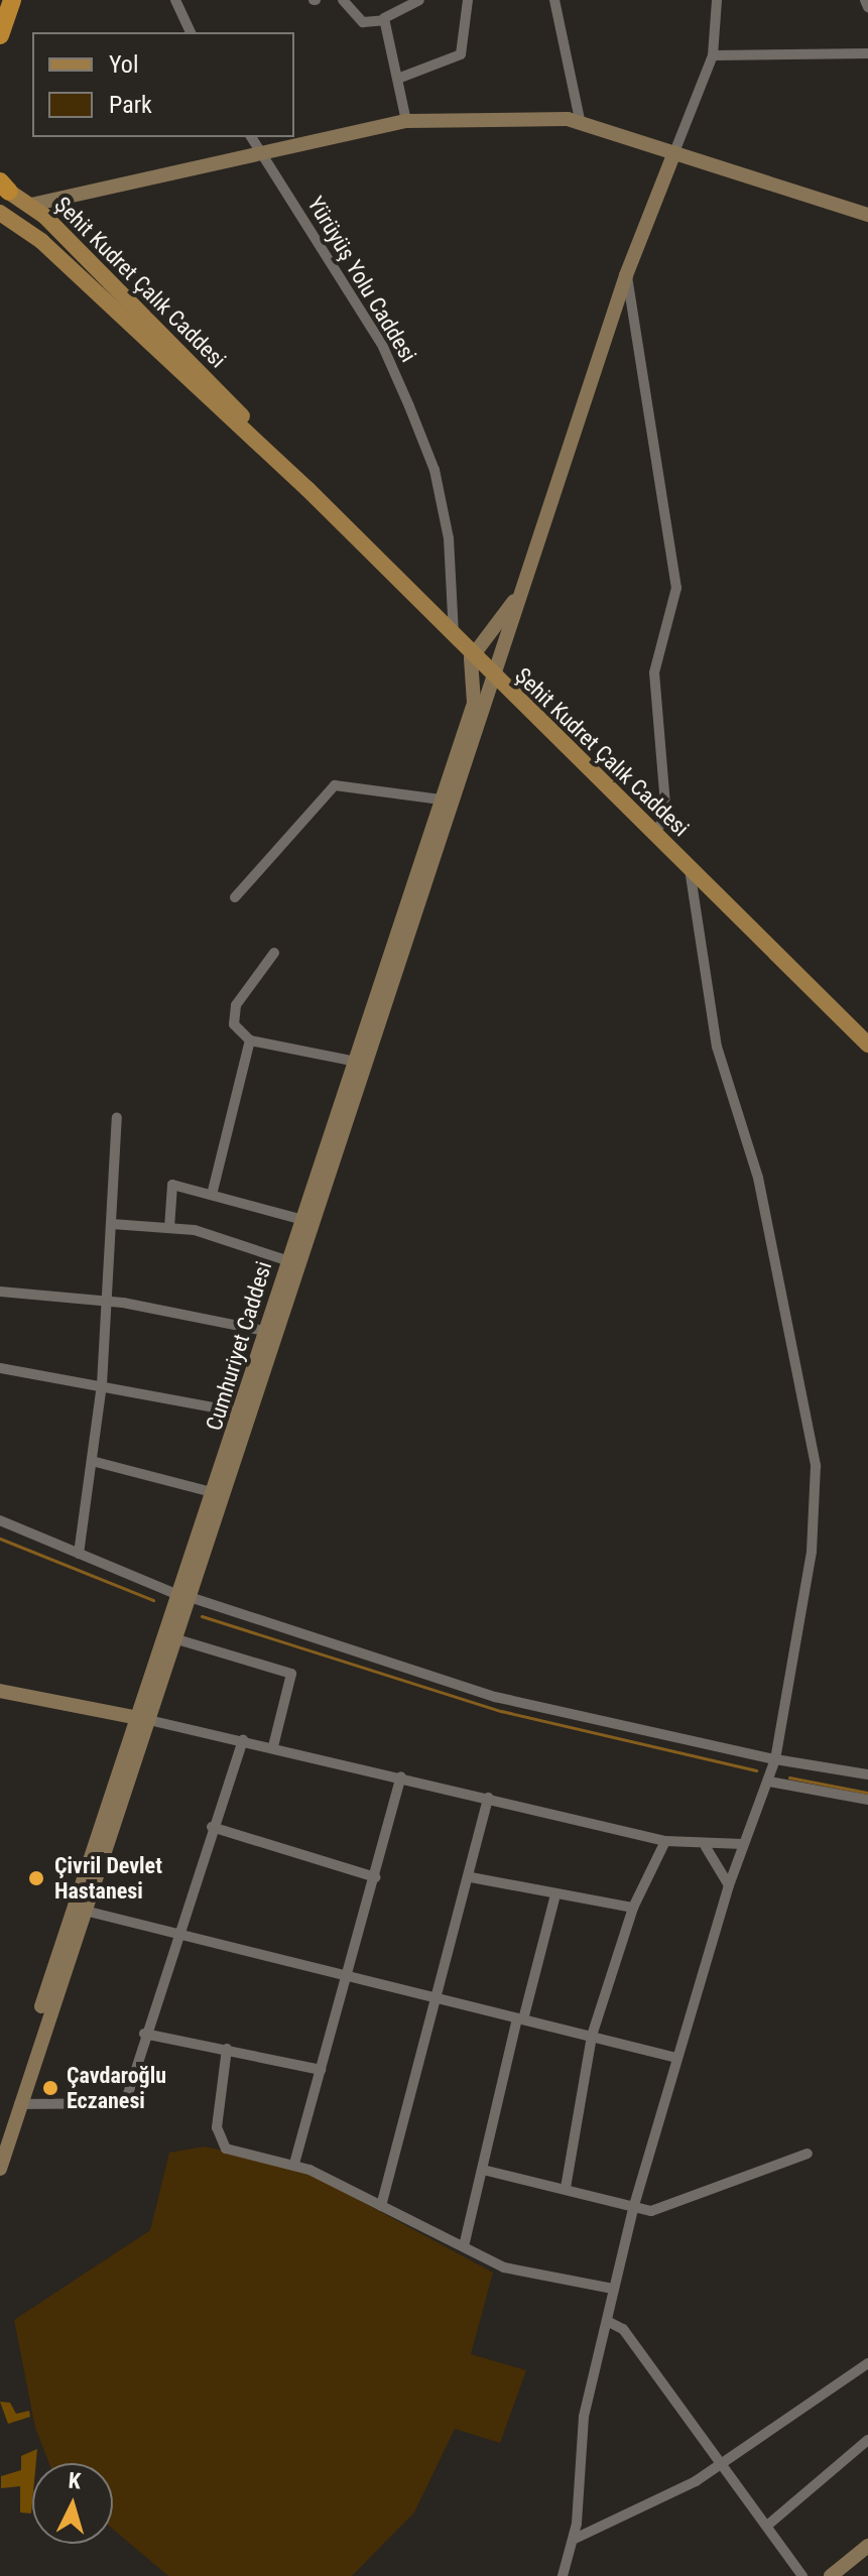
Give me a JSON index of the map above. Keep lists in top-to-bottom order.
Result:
{
  "streets": {
    "main road": ["Şehit Kudret Çalık Caddesi", "Cumhuriyet Caddesi"],
    "street": ["Yürüyüş Yolu Caddesi"]
  },
  "crossings": [
    ["Yürüyüş Yolu Caddesi", "Şehit Kudret Çalık Caddesi"],
    ["Şehit Kudret Çalık Caddesi", "Cumhuriyet Caddesi"]
  ],
  "places": ["Çivril Devlet Hastanesi", "Çavdaroğlu Eczanesi"],
  "legend": ["Yol", "Park"],
  "north": "top"
}
